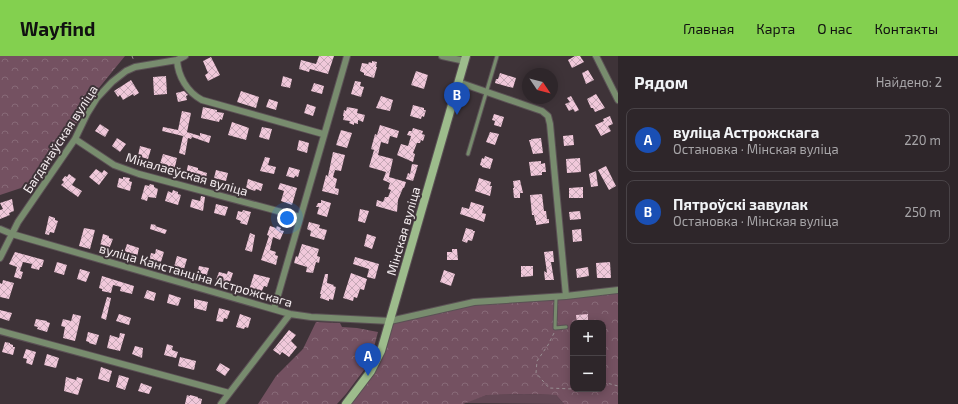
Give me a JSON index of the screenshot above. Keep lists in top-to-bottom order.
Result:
{
  "streets": {
    "main road": ["Мінская вуліца"],
    "street": ["Багданаўская вуліца", "Мікалаеўская вуліца", "вуліца Канстанціна Астрожскага"]
  },
  "crossings": [
    ["Багданаўская вуліца", "Мікалаеўская вуліца"],
    ["Багданаўская вуліца", "вуліца Канстанціна Астрожскага"],
    ["Мінская вуліца", "вуліца Канстанціна Астрожскага"]
  ],
  "north": "bottom right",
  "page": {
    "header": "Wayfind",
    "nav": [
      "Главная",
      "Карта",
      "О нас",
      "Контакты"
    ],
    "heading": ["Рядом", "Найдено: 2"],
    "pins": ["B", "A"],
    "list": [
      {
        "mark": "A",
        "name": "вуліца Астрожскага",
        "note": "Остановка · Мінская вуліца",
        "value": "220 m"
      },
      {
        "mark": "B",
        "name": "Пятроўскі завулак",
        "note": "Остановка · Мінская вуліца",
        "value": "250 m"
      }
    ],
    "map_buttons": ["+", "−"]
  }
}
